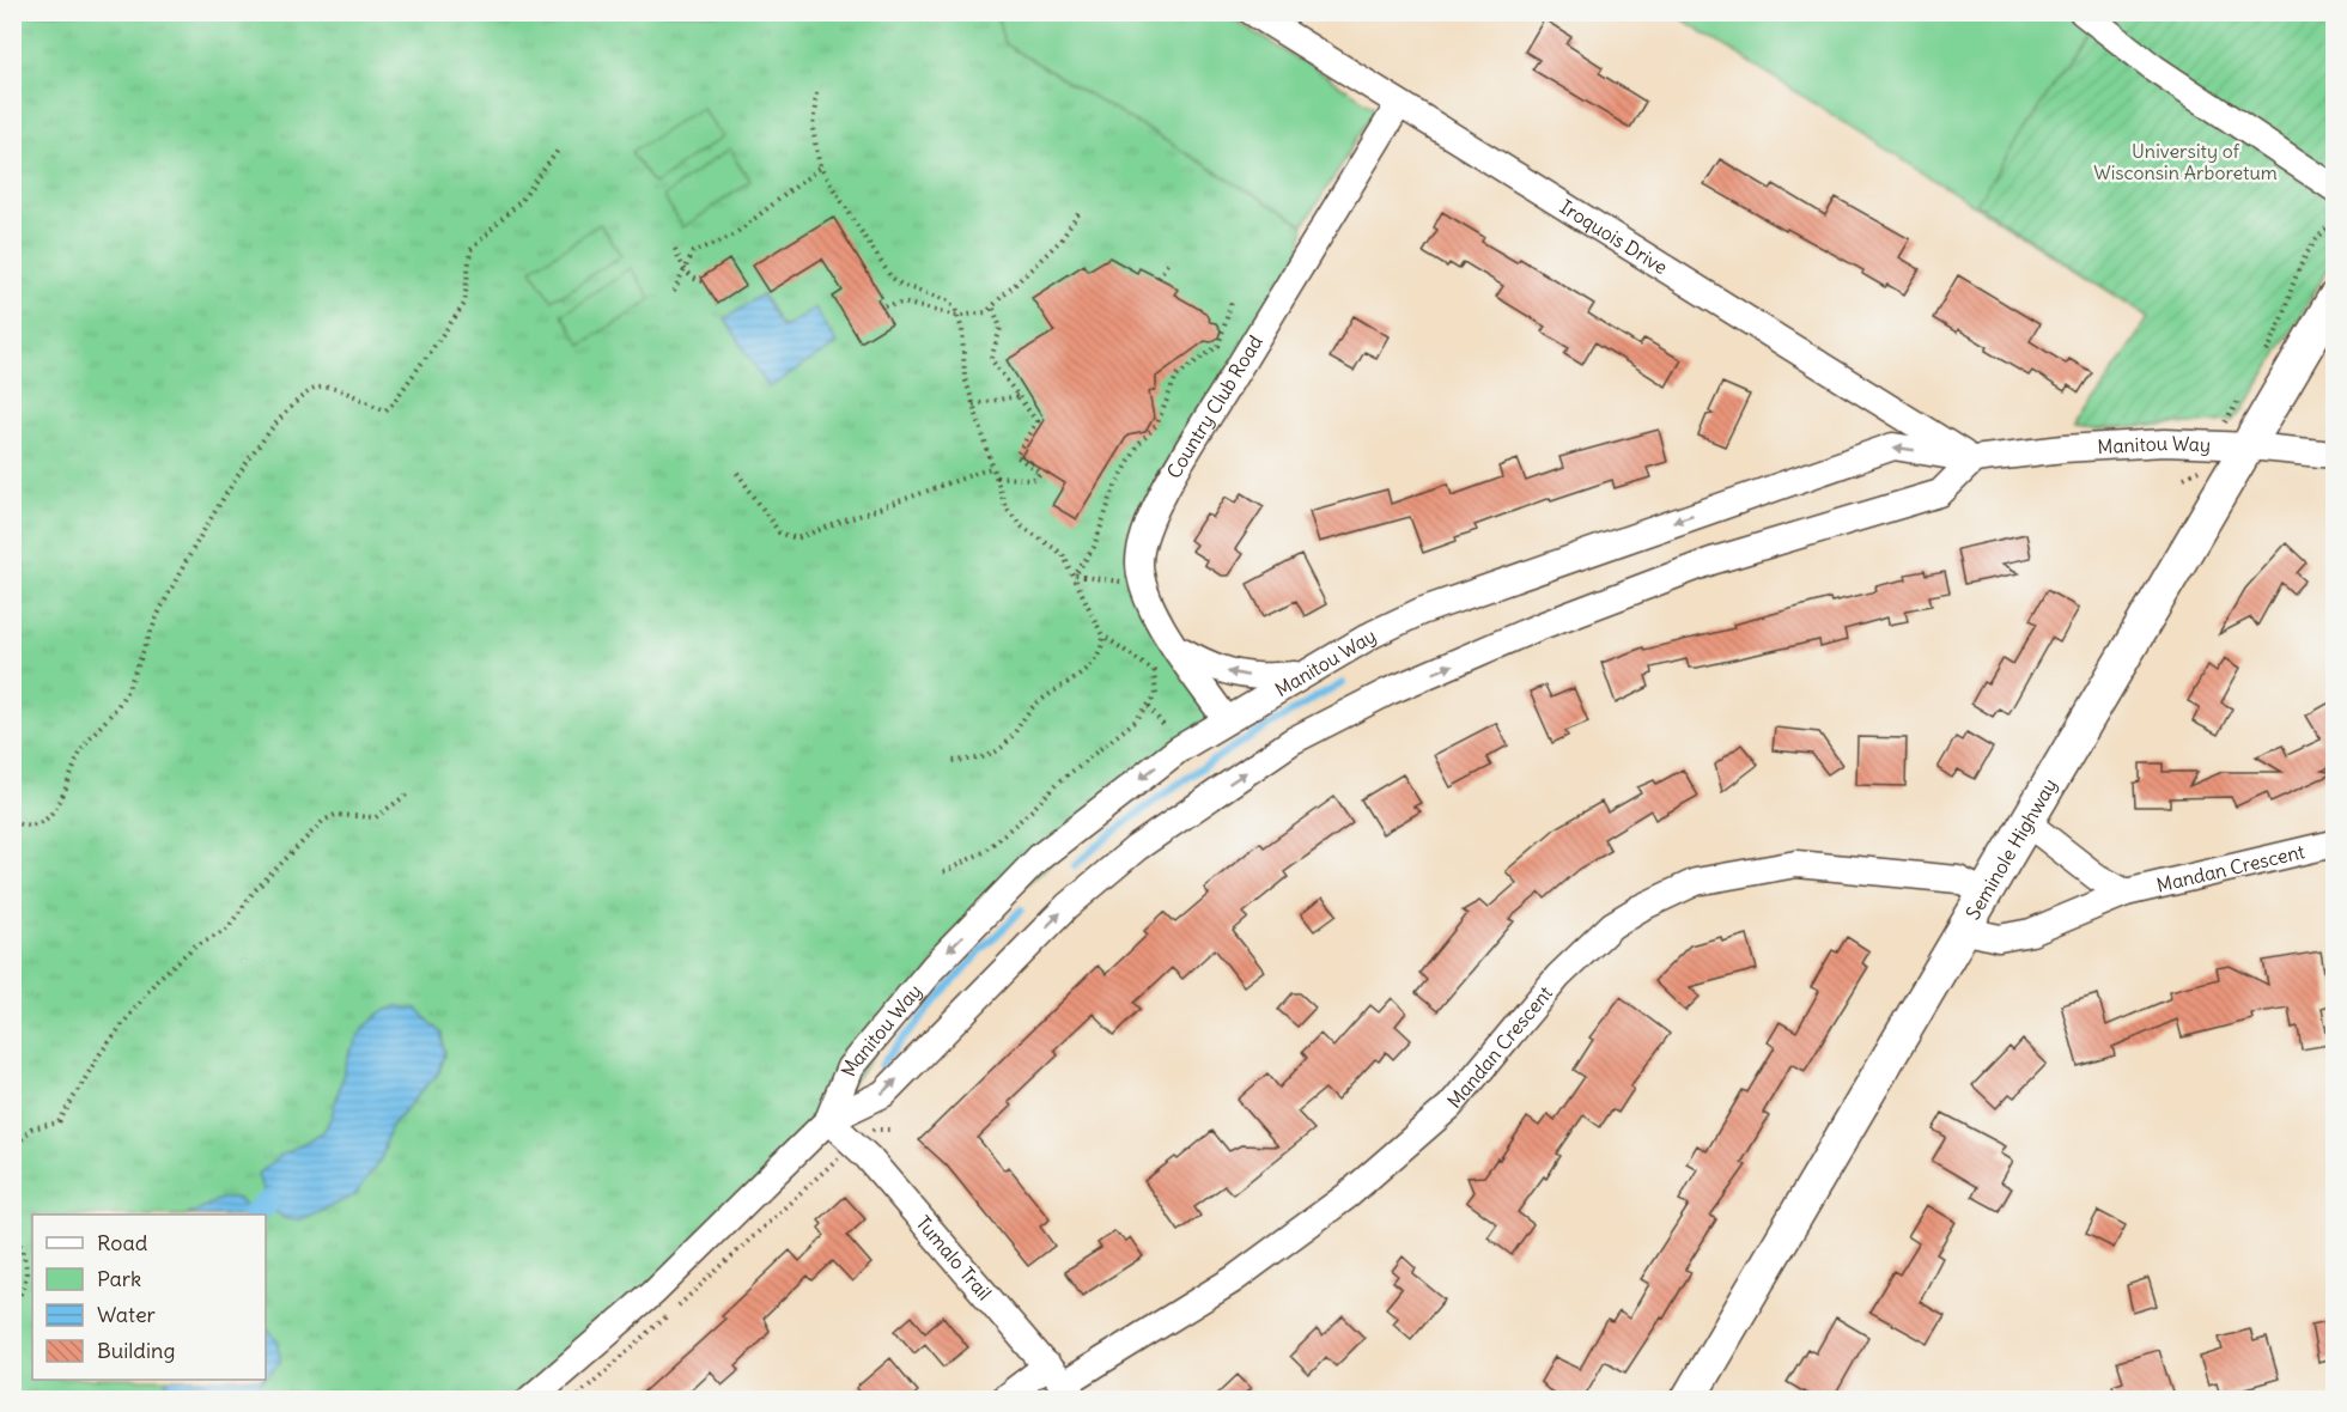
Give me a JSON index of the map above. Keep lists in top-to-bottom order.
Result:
{
  "streets": {
    "street": [
      "Iroquois Drive",
      "Country Club Road",
      "Manitou Way",
      "Seminole Highway",
      "Mandan Crescent",
      "Tumalo Trail"
    ]
  },
  "crossings": [
    ["Iroquois Drive", "Country Club Road"],
    ["Iroquois Drive", "Manitou Way"],
    ["Country Club Road", "Manitou Way"],
    ["Manitou Way", "Seminole Highway"],
    ["Manitou Way", "Tumalo Trail"],
    ["Seminole Highway", "Mandan Crescent"],
    ["Mandan Crescent", "Tumalo Trail"]
  ],
  "parks": ["University of Wisconsin Arboretum"],
  "legend": [
    "Road",
    "Park",
    "Water",
    "Building"
  ]
}
